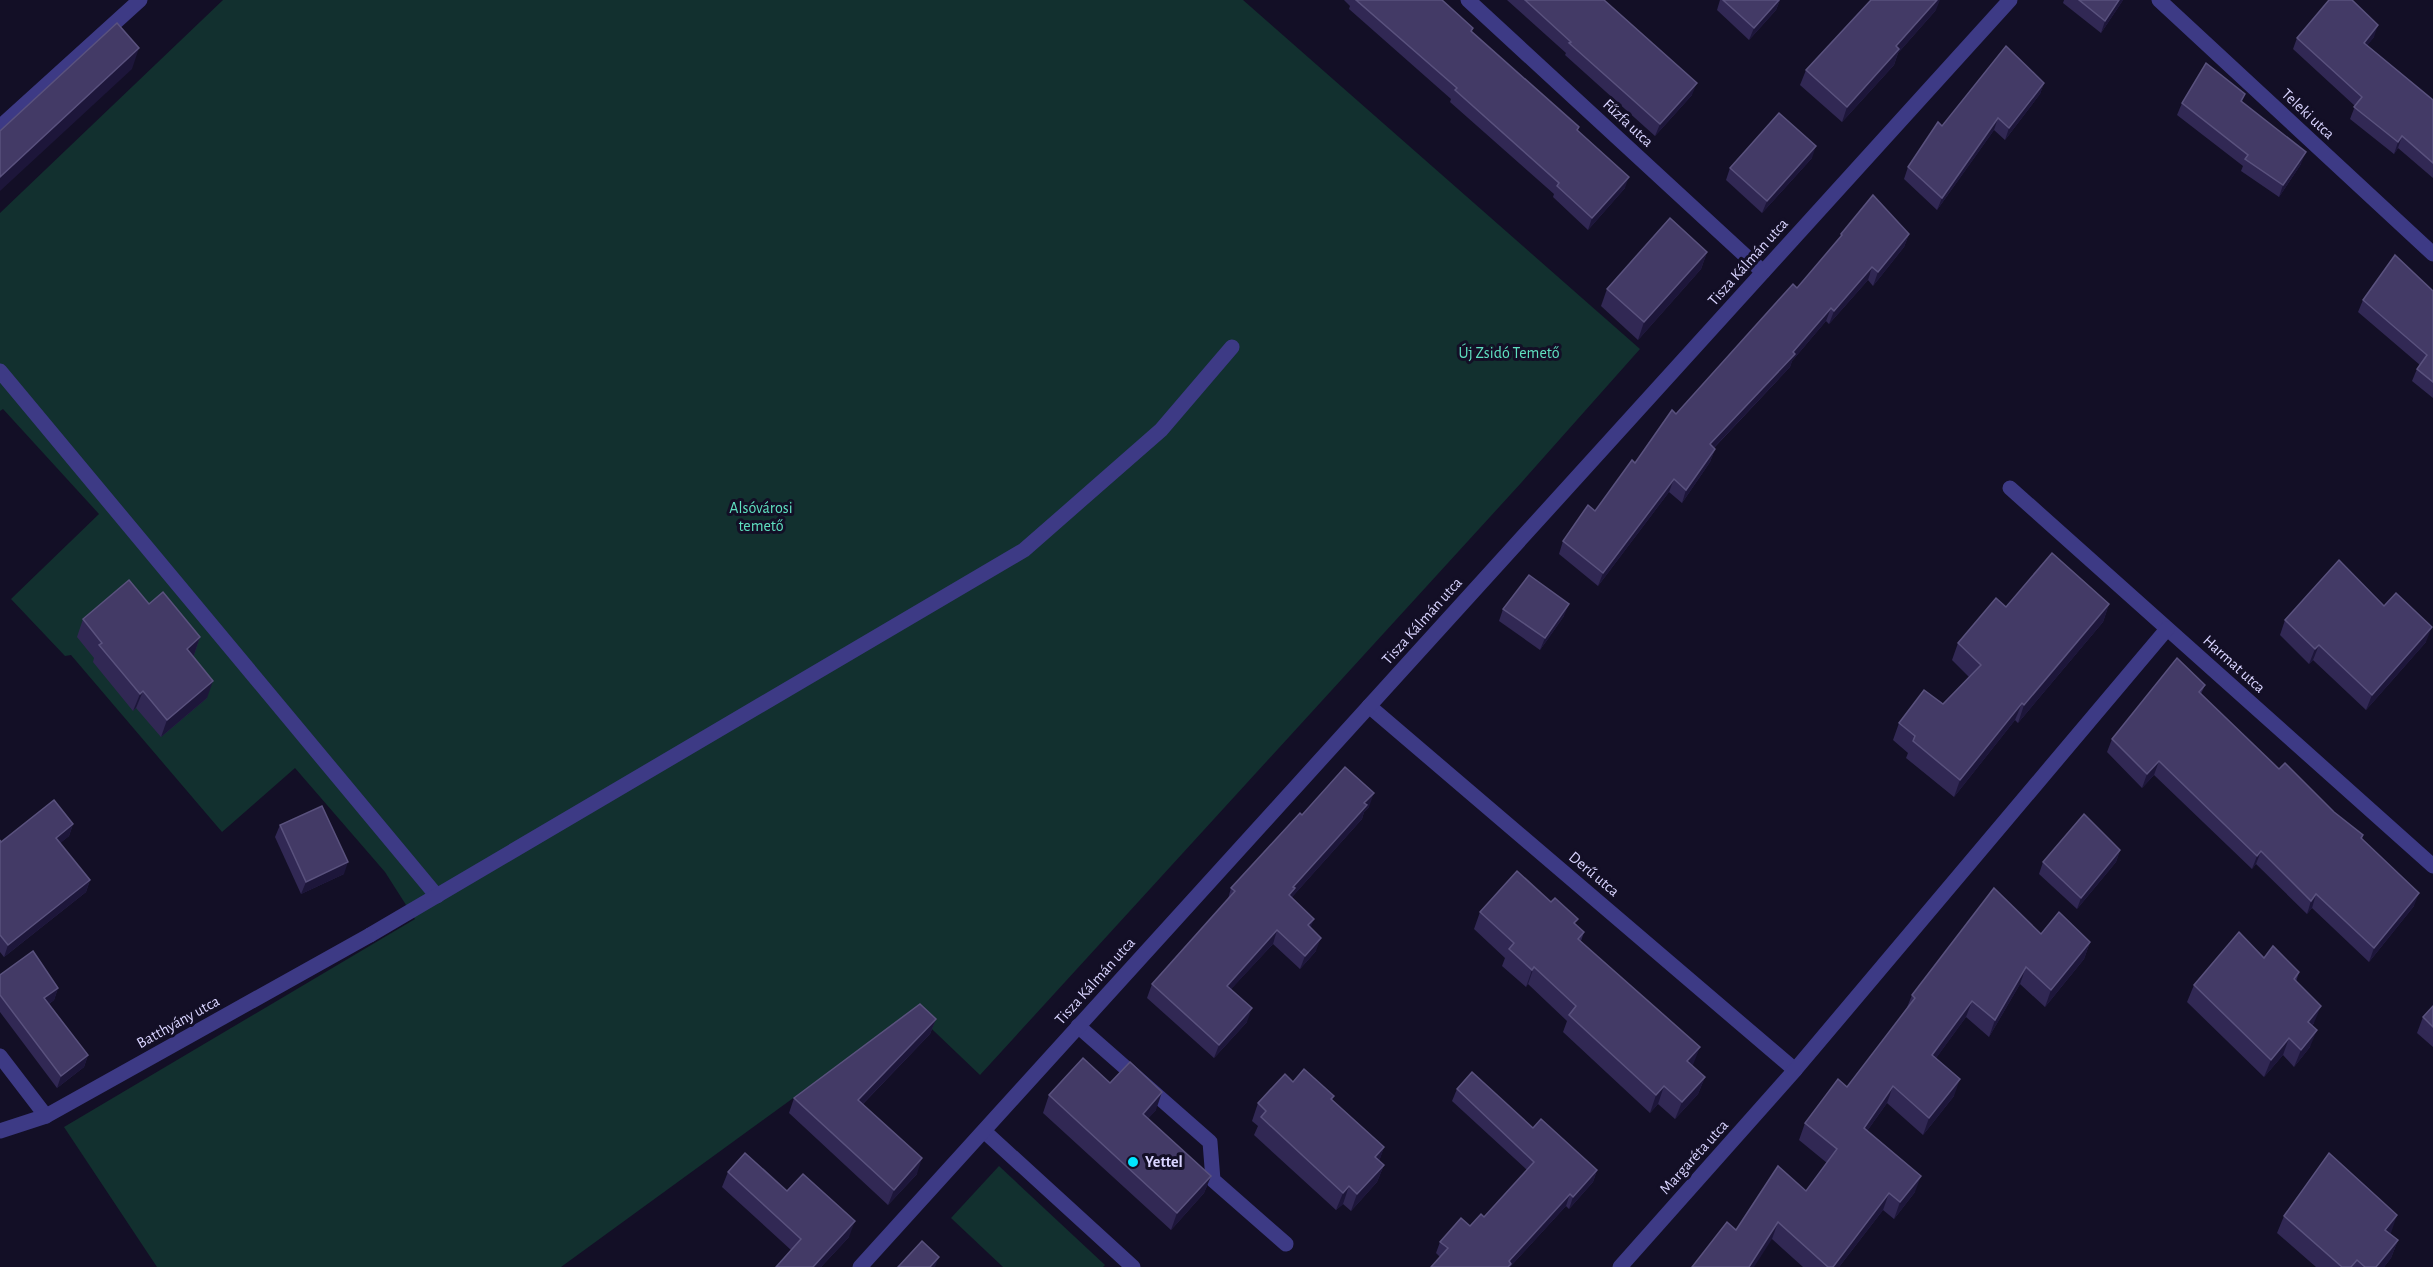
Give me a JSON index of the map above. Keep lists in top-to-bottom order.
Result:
{
  "streets": {
    "street": [
      "Teleki utca",
      "Fűzfa utca",
      "Tisza Kálmán utca",
      "Harmat utca",
      "Derű utca",
      "Batthyány utca",
      "Margaréta utca"
    ]
  },
  "crossings": [
    ["Fűzfa utca", "Tisza Kálmán utca"],
    ["Tisza Kálmán utca", "Derű utca"],
    ["Harmat utca", "Margaréta utca"],
    ["Derű utca", "Margaréta utca"]
  ],
  "parks": ["Új Zsidó Temető", "Alsóvárosi temető"],
  "places": ["Yettel"]
}
